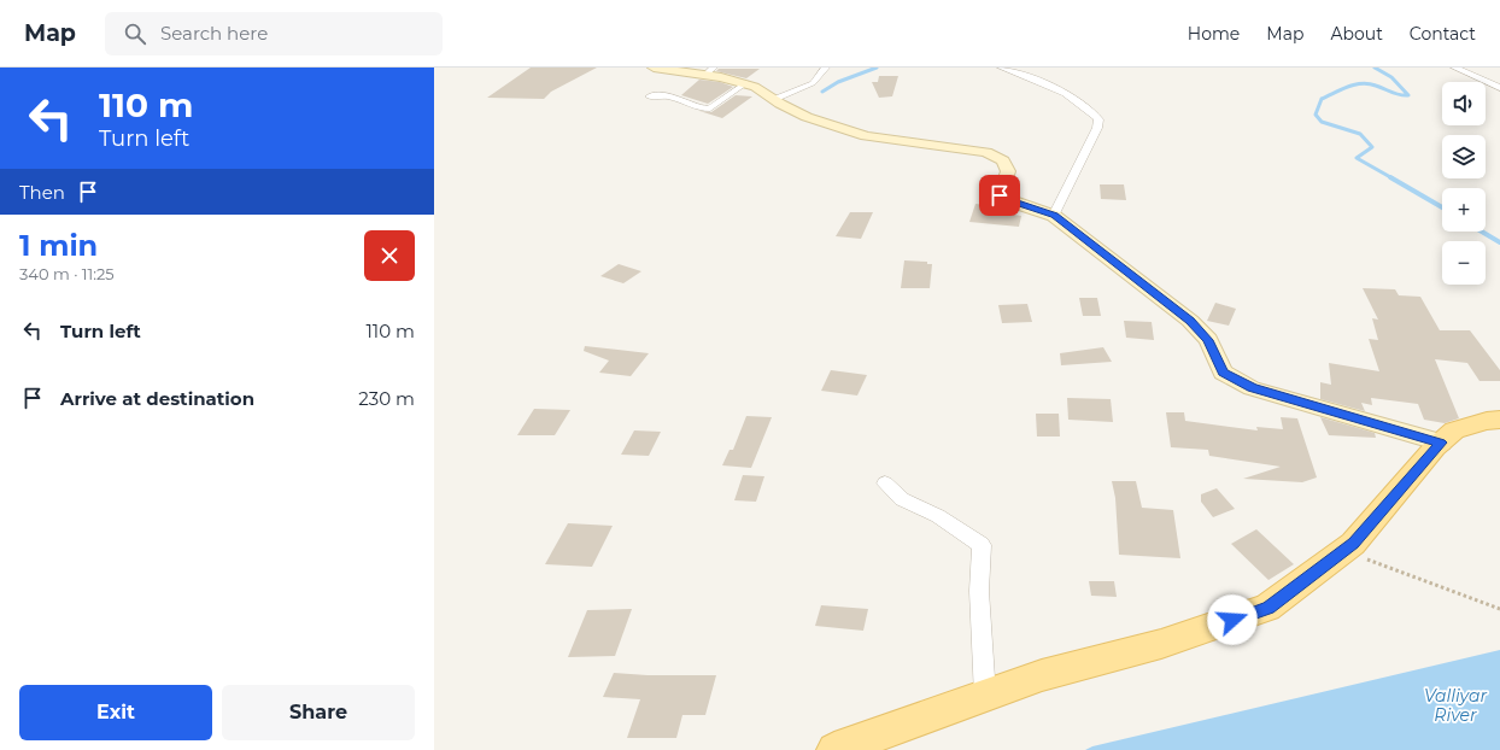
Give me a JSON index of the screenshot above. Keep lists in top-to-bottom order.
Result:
{
  "water": ["Valliyar River"],
  "page": {
    "header": "Map",
    "search": "Search here",
    "nav": [
      "Home",
      "Map",
      "About",
      "Contact"
    ],
    "turn": ["110 m", "Turn left"],
    "map_buttons": ["+", "−"],
    "then": "Then",
    "heading": ["1 min", "340 m · 11:25"],
    "list": [
      {
        "name": "Turn left",
        "value": "110 m"
      },
      {
        "name": "Arrive at destination",
        "value": "230 m"
      }
    ],
    "buttons": ["Exit", "Share"]
  }
}
